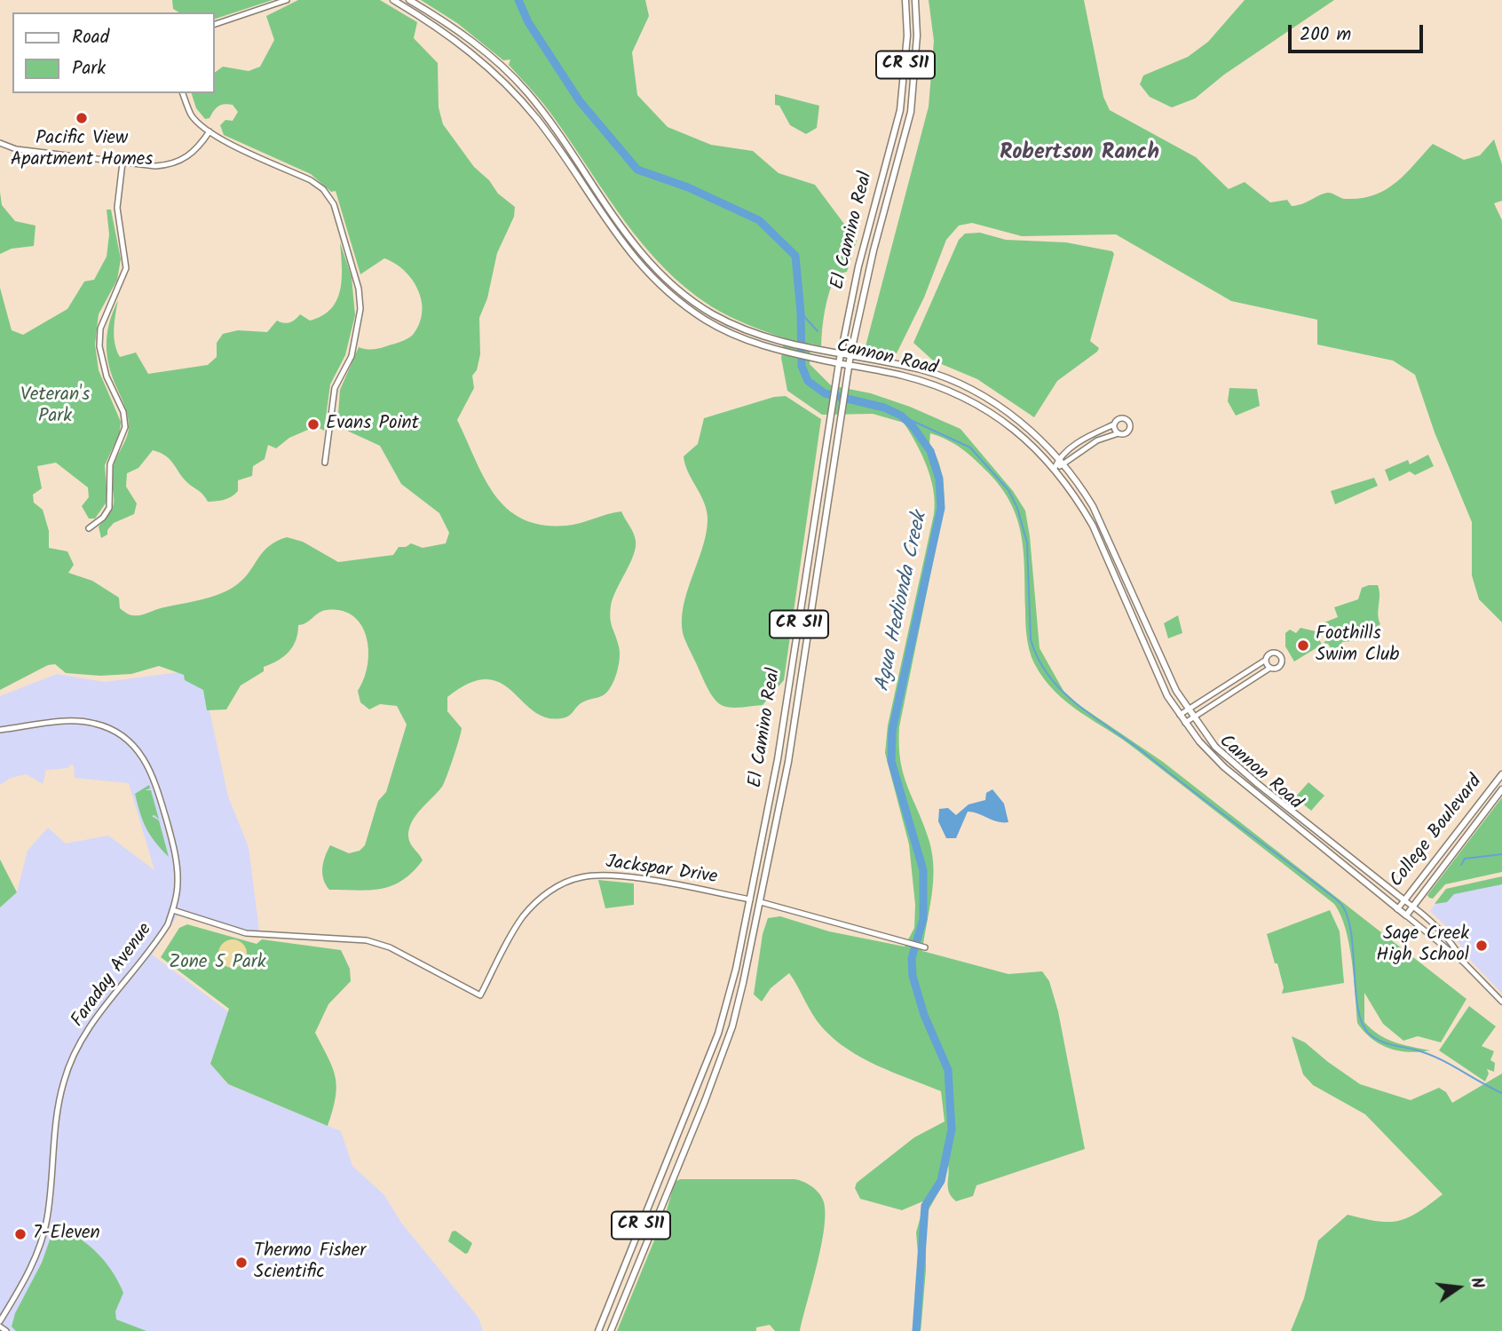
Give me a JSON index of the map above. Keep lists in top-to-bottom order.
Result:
{
  "streets": {
    "main road": [
      "CR S11",
      "El Camino Real",
      "Cannon Road",
      "College Boulevard"
    ],
    "street": ["Jackspar Drive", "Faraday Avenue"]
  },
  "crossings": [
    ["El Camino Real", "Cannon Road"],
    ["El Camino Real", "Jackspar Drive"],
    ["Cannon Road", "College Boulevard"],
    ["Jackspar Drive", "Faraday Avenue"]
  ],
  "districts": ["Robertson Ranch"],
  "water": ["Agua Hedionda Creek"],
  "parks": ["Veteran's Park", "Zone 5 Park"],
  "places": [
    "Pacific View Apartment Homes",
    "Evans Point",
    "Foothills Swim Club",
    "Sage Creek High School",
    "7-Eleven",
    "Thermo Fisher Scientific"
  ],
  "legend": ["Road", "Park"],
  "scale_bar": "200 m",
  "north": "right"
}
